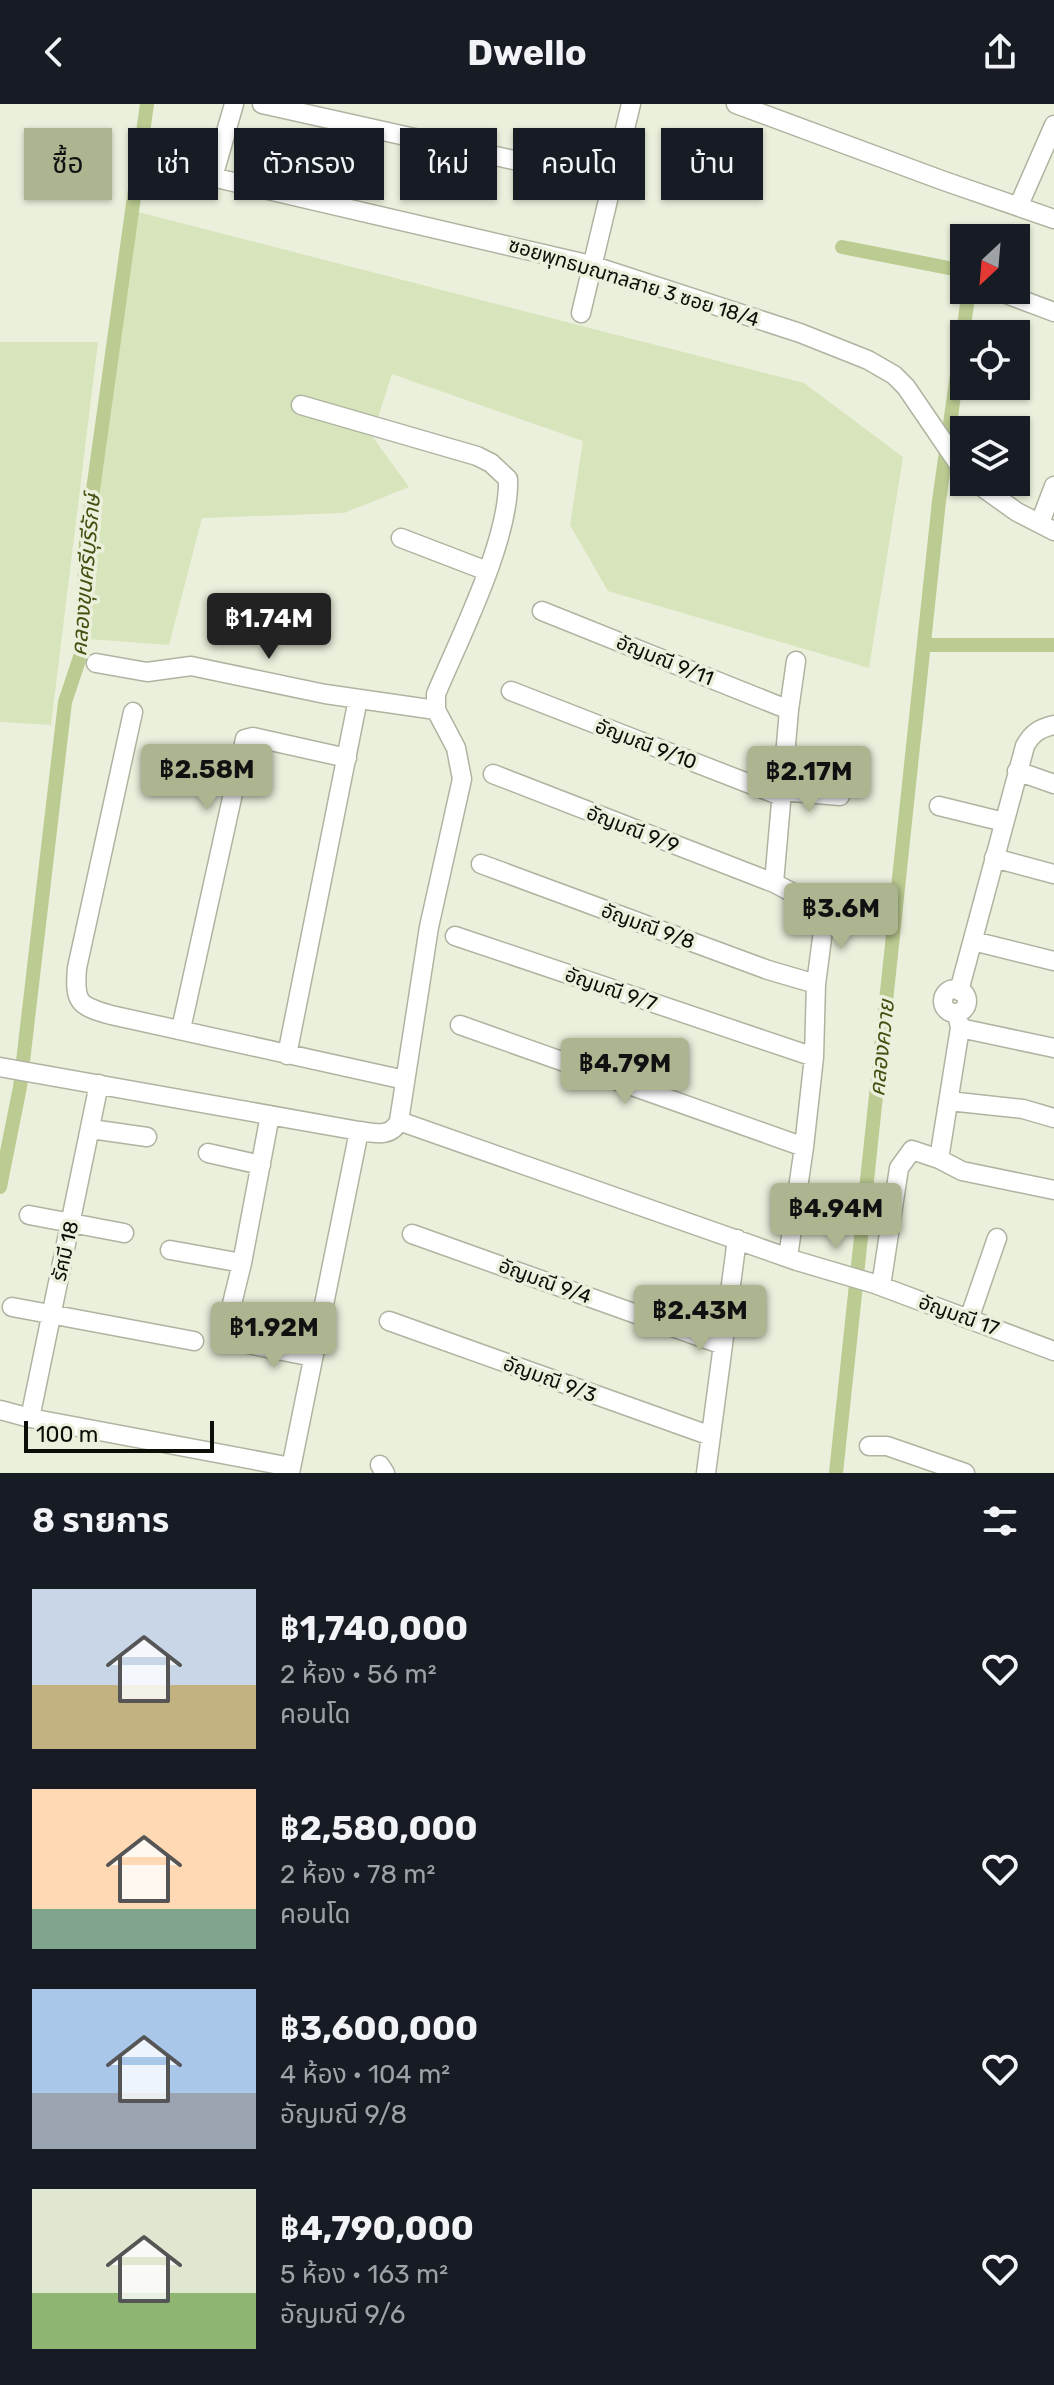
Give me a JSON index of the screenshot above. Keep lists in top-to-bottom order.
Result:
{
  "streets": {
    "street": [
      "ซอยพุทธมณฑลสาย 3 ซอย 18/4",
      "อัญมณี 9/11",
      "อัญมณี 9/10",
      "อัญมณี 9/9",
      "อัญมณี 9/8",
      "อัญมณี 9/7",
      "รัศมี 18",
      "อัญมณี 9/4",
      "อัญมณี 17",
      "อัญมณี 9/3"
    ]
  },
  "crossings": [
    ["อัญมณี 9/9", "อัญมณี 9/8"]
  ],
  "water": ["คลองขุนศรีบุรีรักษ์", "คลองควาย"],
  "scale_bar": "100 m",
  "north": "bottom left",
  "page": {
    "header": "Dwello",
    "chip": [
      "ซื้อ",
      "เช่า",
      "ตัวกรอง",
      "ใหม่",
      "คอนโด",
      "บ้าน"
    ],
    "price": [
      "฿1.74M",
      "฿2.58M",
      "฿2.17M",
      "฿3.6M",
      "฿4.79M",
      "฿4.94M",
      "฿2.43M",
      "฿1.92M"
    ],
    "scale": "100 m",
    "heading": "8 รายการ",
    "list": [
      {
        "name": "฿1,740,000",
        "note": "2 ห้อง · 56 m² · คอนโด"
      },
      {
        "name": "฿2,580,000",
        "note": "2 ห้อง · 78 m² · คอนโด"
      },
      {
        "name": "฿3,600,000",
        "note": "4 ห้อง · 104 m² · อัญมณี 9/8"
      },
      {
        "name": "฿4,790,000",
        "note": "5 ห้อง · 163 m² · อัญมณี 9/6"
      }
    ]
  }
}
